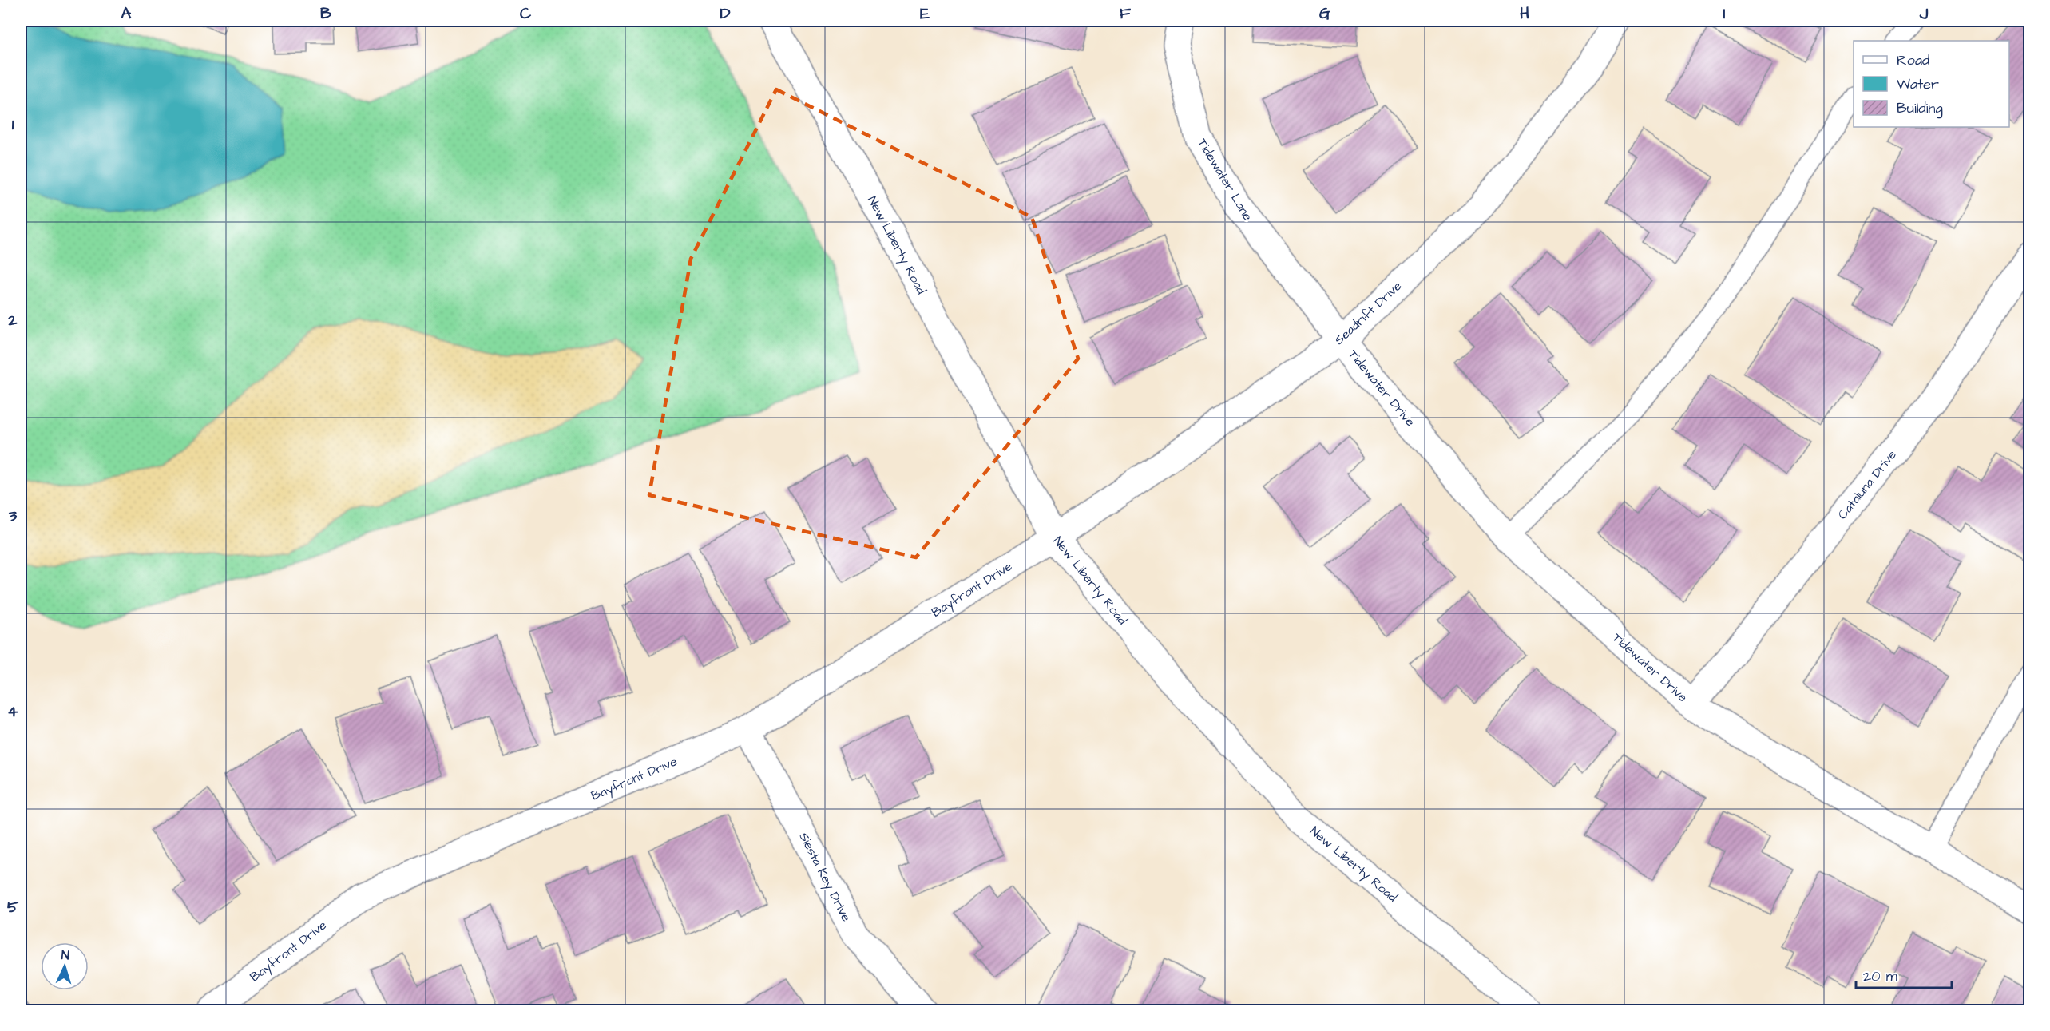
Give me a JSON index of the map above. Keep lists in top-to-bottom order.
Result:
{
  "streets": {
    "street": [
      "Tidewater Lane",
      "New Liberty Road",
      "Seadrift Drive",
      "Tidewater Drive",
      "Cataluna Drive",
      "Bayfront Drive",
      "Siesta Key Drive"
    ]
  },
  "crossings": [
    ["Tidewater Lane", "Seadrift Drive"],
    ["Tidewater Lane", "Tidewater Drive"],
    ["New Liberty Road", "Seadrift Drive"],
    ["New Liberty Road", "Bayfront Drive"],
    ["Seadrift Drive", "Tidewater Drive"],
    ["Seadrift Drive", "Bayfront Drive"],
    ["Tidewater Drive", "Cataluna Drive"],
    ["Bayfront Drive", "Siesta Key Drive"]
  ],
  "legend": ["Road", "Water", "Building"],
  "scale_bar": "20 m",
  "north": "top",
  "grid": {
    "columns": [
      "A",
      "B",
      "C",
      "D",
      "E",
      "F",
      "G",
      "H",
      "I",
      "J"
    ],
    "rows": [
      "1",
      "2",
      "3",
      "4",
      "5"
    ]
  }
}
